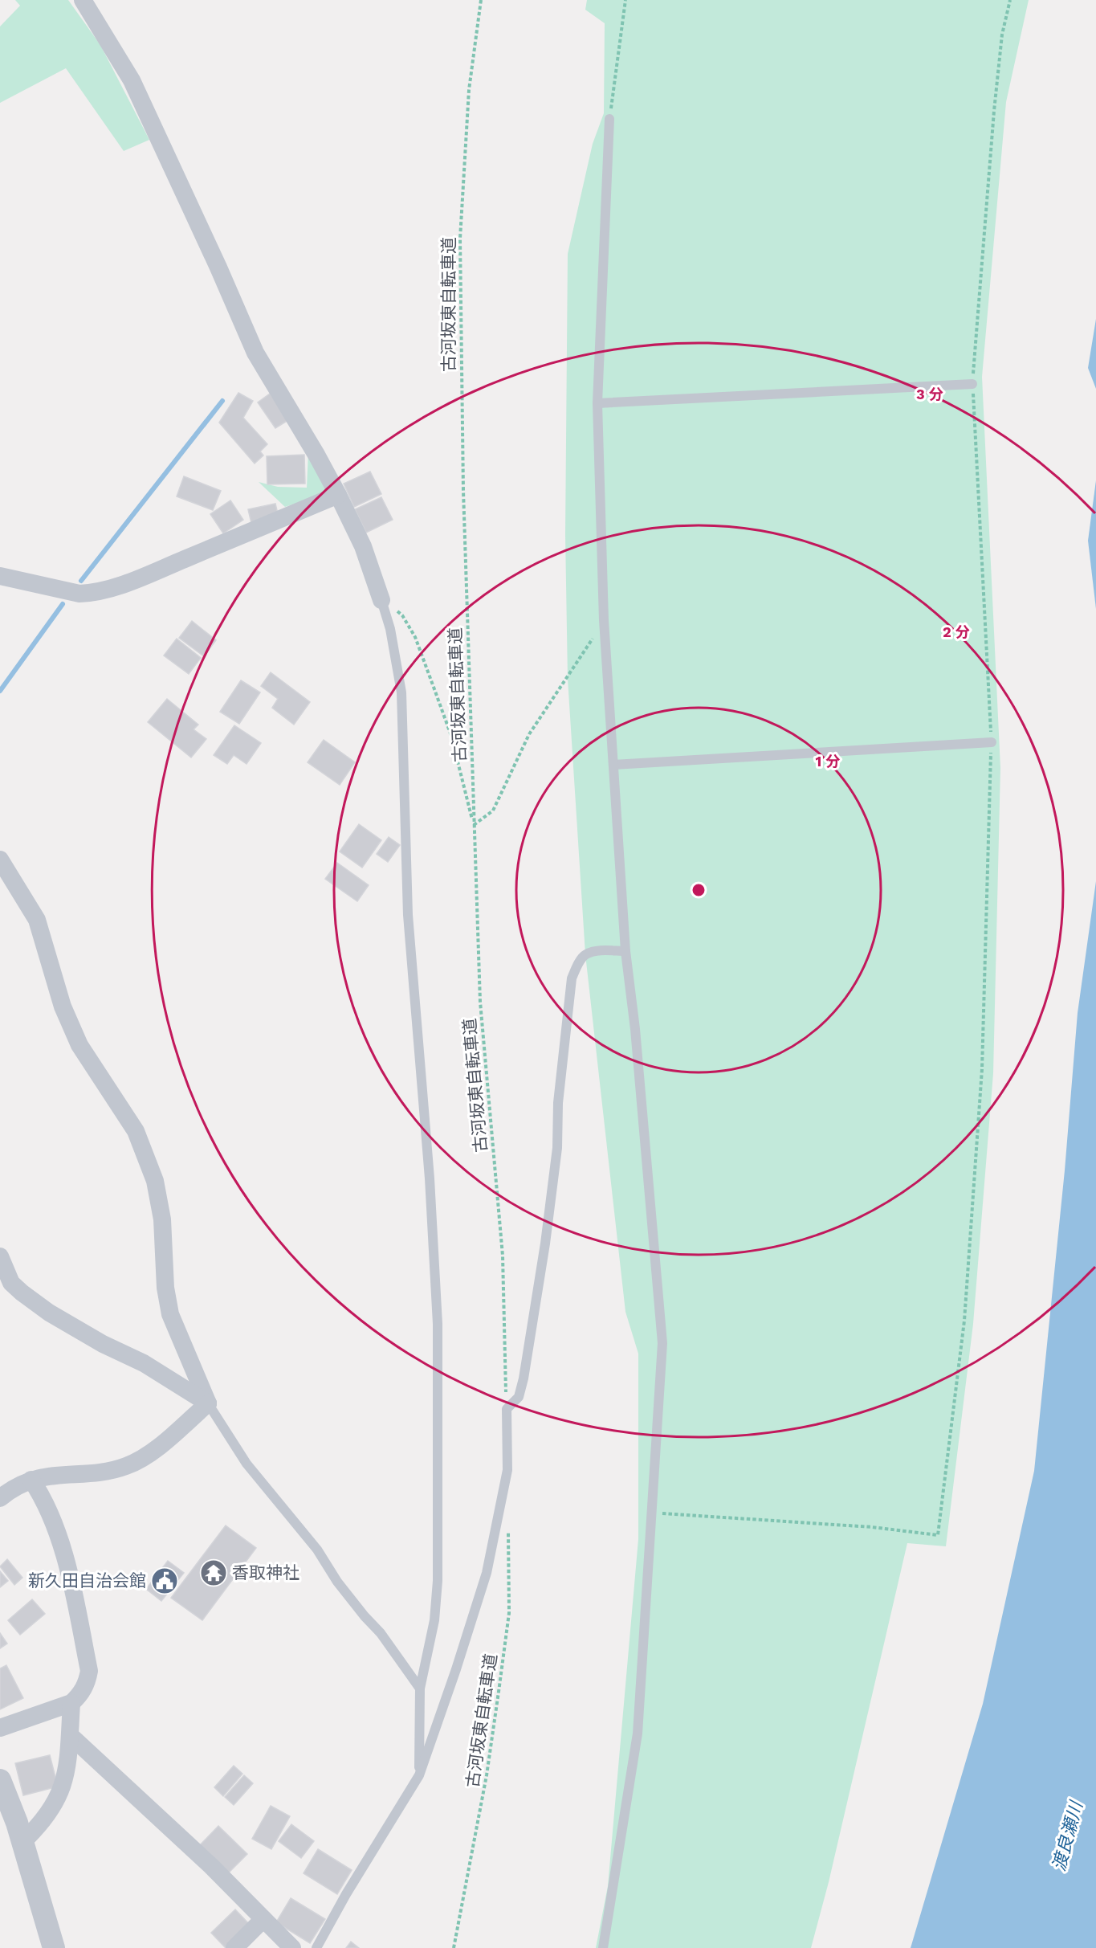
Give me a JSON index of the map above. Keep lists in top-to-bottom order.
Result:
{
  "streets": {
    "path": ["古河坂東自転車道"]
  },
  "water": ["渡良瀬川"],
  "places": {
    "temple": ["香取神社"],
    "public building": ["新久田自治会館"]
  },
  "rings": ["3 分", "2 分", "1 分"]
}
